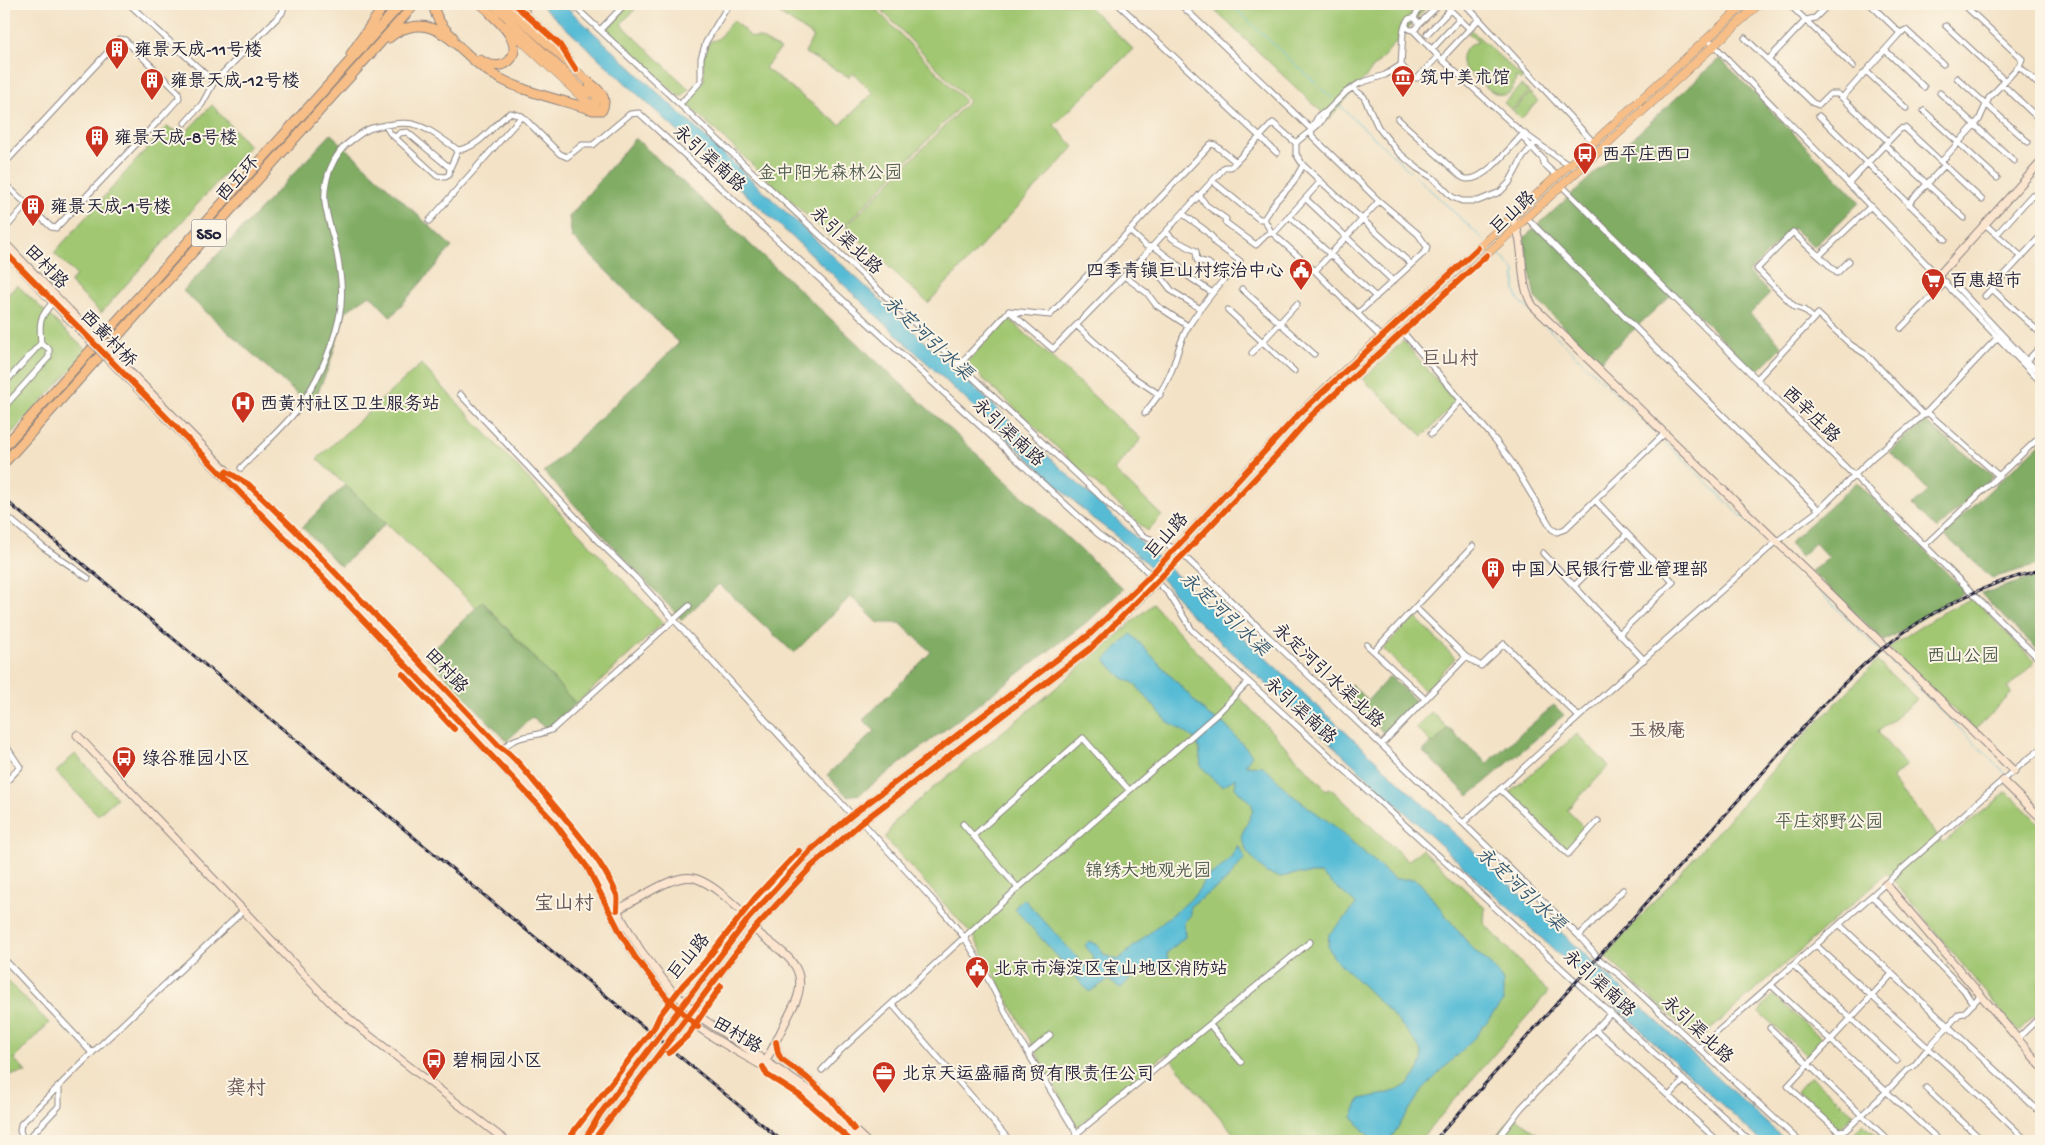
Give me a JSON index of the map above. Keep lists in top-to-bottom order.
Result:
{
  "streets": {
    "highway": ["西五环", "S50"],
    "main road": ["巨山路", "田村路", "西黄村桥"],
    "street": [
      "永引渠南路",
      "永引渠北路",
      "西辛庄路",
      "永定河引水渠北路"
    ]
  },
  "crossings": [
    ["巨山路", "永引渠北路"],
    ["巨山路", "西辛庄路"],
    ["巨山路", "永定河引水渠北路"],
    ["永引渠北路", "永定河引水渠北路"],
    ["田村路", "西黄村桥"]
  ],
  "districts": [
    "巨山村",
    "玉极庵",
    "宝山村",
    "龚村"
  ],
  "water": ["永定河引水渠"],
  "parks": [
    "金中阳光森林公园",
    "西山公园",
    "平庄郊野公园",
    "锦绣大地观光园"
  ],
  "places": {
    "building": [
      "雍景天成-11号楼",
      "雍景天成-12号楼",
      "雍景天成-8号楼",
      "雍景天成-1号楼",
      "中国人民银行营业管理部"
    ],
    "museum": ["筑中美术馆"],
    "bus stop": ["西平庄西口", "绿谷雅园小区", "碧桐园小区"],
    "public building": ["四季青镇巨山村综治中心", "北京市海淀区宝山地区消防站"],
    "supermarket": ["百惠超市"],
    "hospital": ["西黄村社区卫生服务站"],
    "office": ["北京天运盛福商贸有限责任公司"]
  }
}
